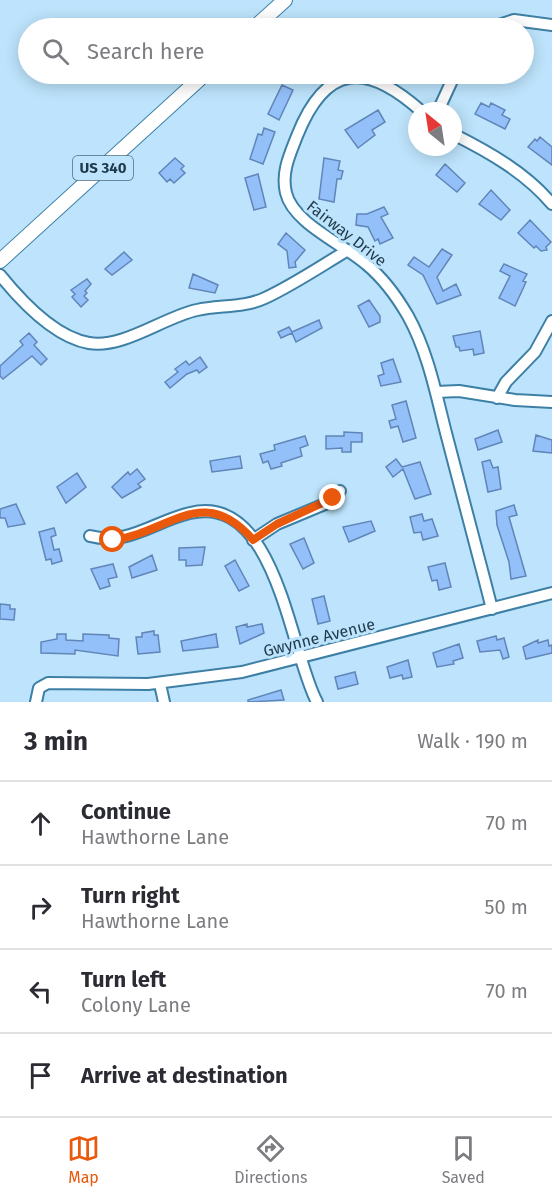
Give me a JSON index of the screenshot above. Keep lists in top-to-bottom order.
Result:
{
  "streets": {
    "main road": ["US 340"],
    "street": ["Fairway Drive", "Gwynne Avenue"]
  },
  "crossings": [
    ["Fairway Drive", "Gwynne Avenue"]
  ],
  "north": "top left",
  "page": {
    "search": "Search here",
    "heading": ["3 min", "Walk · 190 m"],
    "list": [
      ["Continue", "Hawthorne Lane", "70 m"],
      ["Turn right", "Hawthorne Lane", "50 m"],
      ["Turn left", "Colony Lane", "70 m"],
      "Arrive at destination"
    ],
    "nav": ["Map", "Directions", "Saved"]
  }
}
